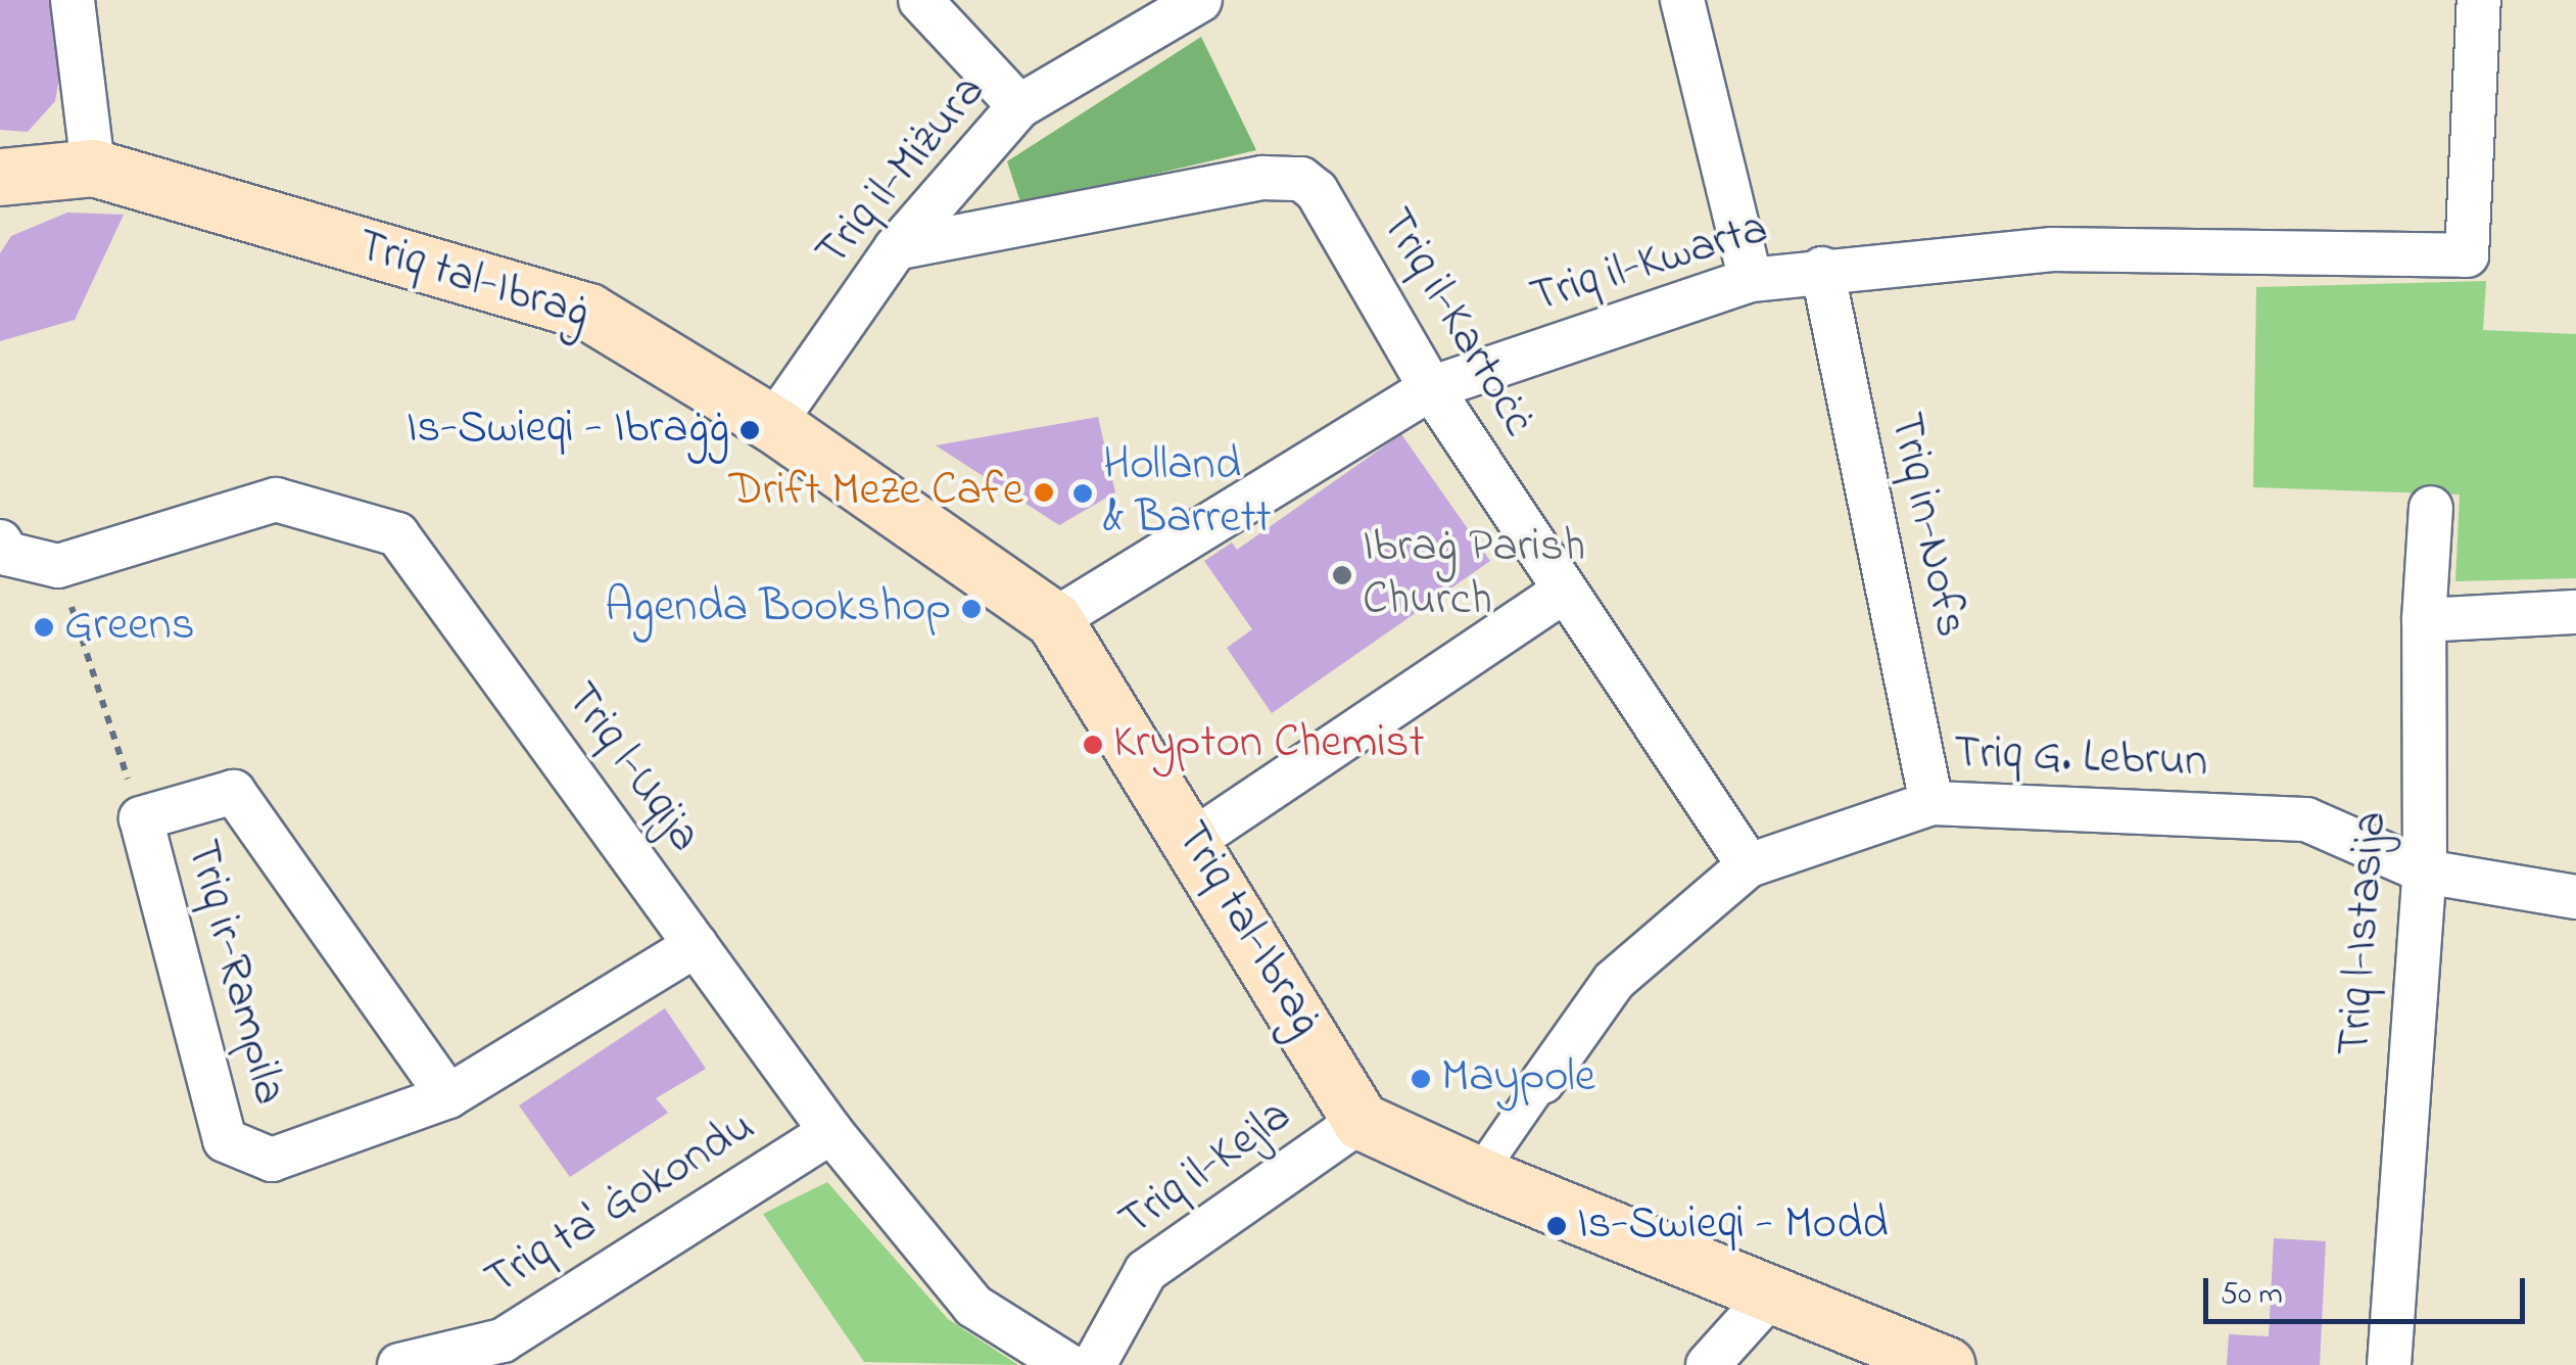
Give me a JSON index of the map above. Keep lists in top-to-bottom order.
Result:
{
  "streets": {
    "main road": ["Triq tal-Ibraġ"],
    "street": [
      "Triq il-Miżura",
      "Triq il-Kwarta",
      "Triq il-Kartoċċ",
      "Triq in-Nofs",
      "Triq G. Lebrun",
      "Triq l-Uqija",
      "Triq l-Istasija",
      "Triq ir-Rampila",
      "Triq il-Kejla",
      "Triq ta' Ġokondu"
    ]
  },
  "crossings": [
    ["Triq il-Miżura", "Triq tal-Ibraġ"],
    ["Triq il-Miżura", "Triq il-Kartoċċ"],
    ["Triq il-Kwarta", "Triq tal-Ibraġ"],
    ["Triq il-Kwarta", "Triq il-Kartoċċ"],
    ["Triq il-Kwarta", "Triq in-Nofs"],
    ["Triq tal-Ibraġ", "Triq il-Kejla"],
    ["Triq il-Kartoċċ", "Triq G. Lebrun"],
    ["Triq in-Nofs", "Triq G. Lebrun"],
    ["Triq G. Lebrun", "Triq l-Istasija"],
    ["Triq l-Uqija", "Triq ir-Rampila"],
    ["Triq l-Uqija", "Triq ta' Ġokondu"]
  ],
  "places": [
    "Is-Swieqi - Ibraġġ",
    "Drift Meze Cafe",
    "Holland & Barrett",
    "Ibraġ Parish Church",
    "Agenda Bookshop",
    "Greens",
    "Krypton Chemist",
    "Maypole",
    "Is-Swieqi - Modd"
  ],
  "scale_bar": "50 m"
}
